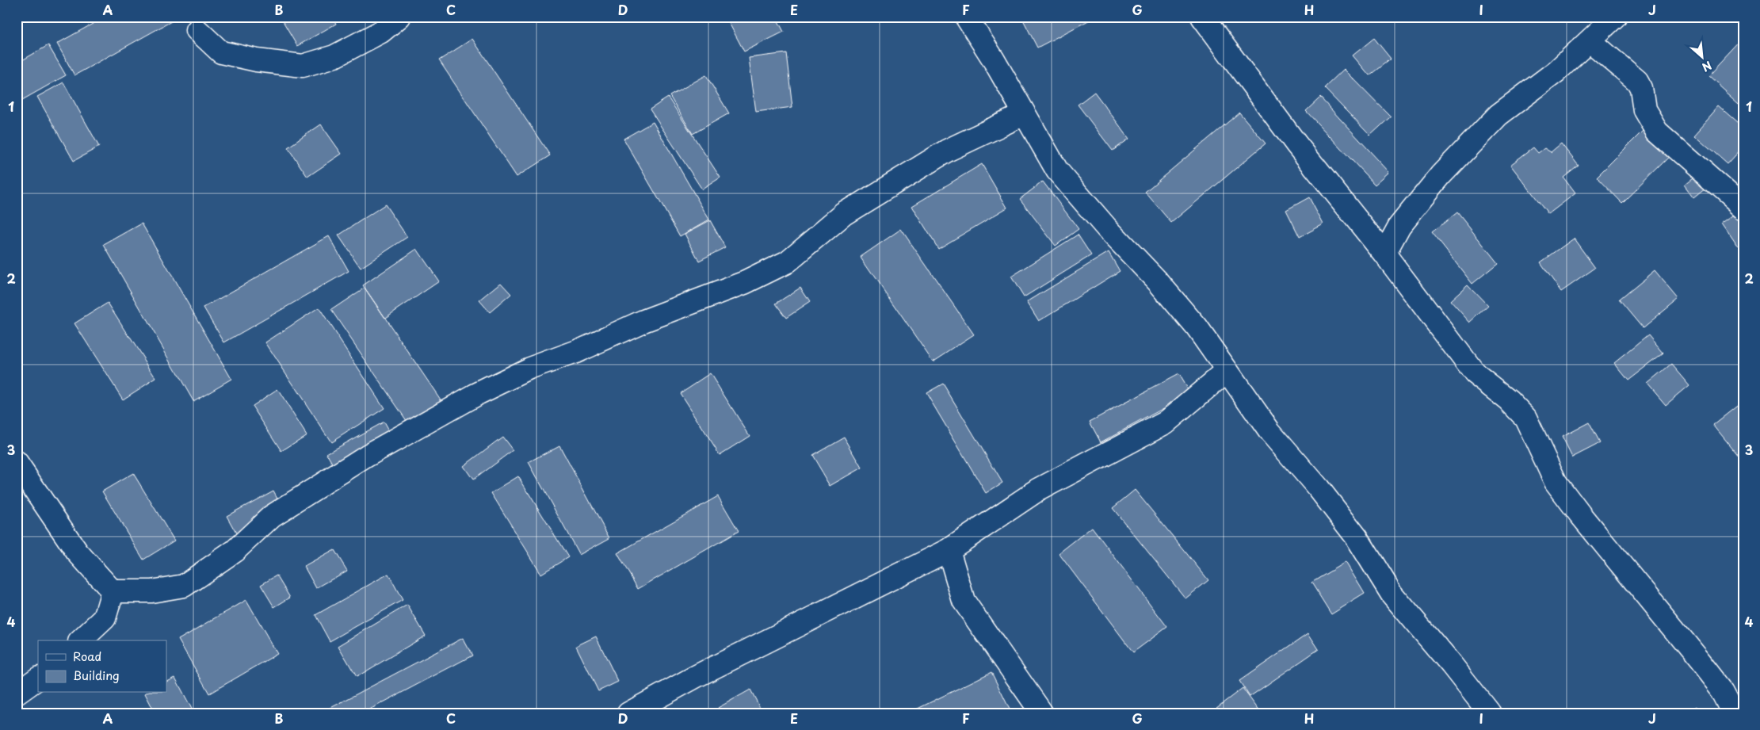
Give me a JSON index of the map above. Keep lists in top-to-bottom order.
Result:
{
  "legend": ["Road", "Building"],
  "north": "bottom right",
  "grid": {
    "columns": [
      "A",
      "B",
      "C",
      "D",
      "E",
      "F",
      "G",
      "H",
      "I",
      "J"
    ],
    "rows": [
      "1",
      "2",
      "3",
      "4"
    ]
  }
}
